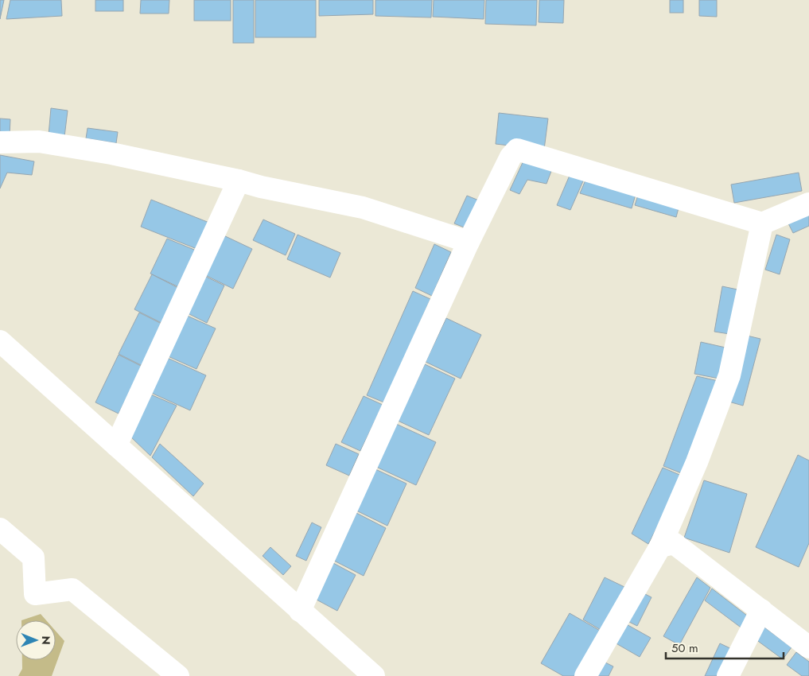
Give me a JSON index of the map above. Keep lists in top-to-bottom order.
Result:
{
  "scale_bar": "50 m",
  "north": "right"
}
